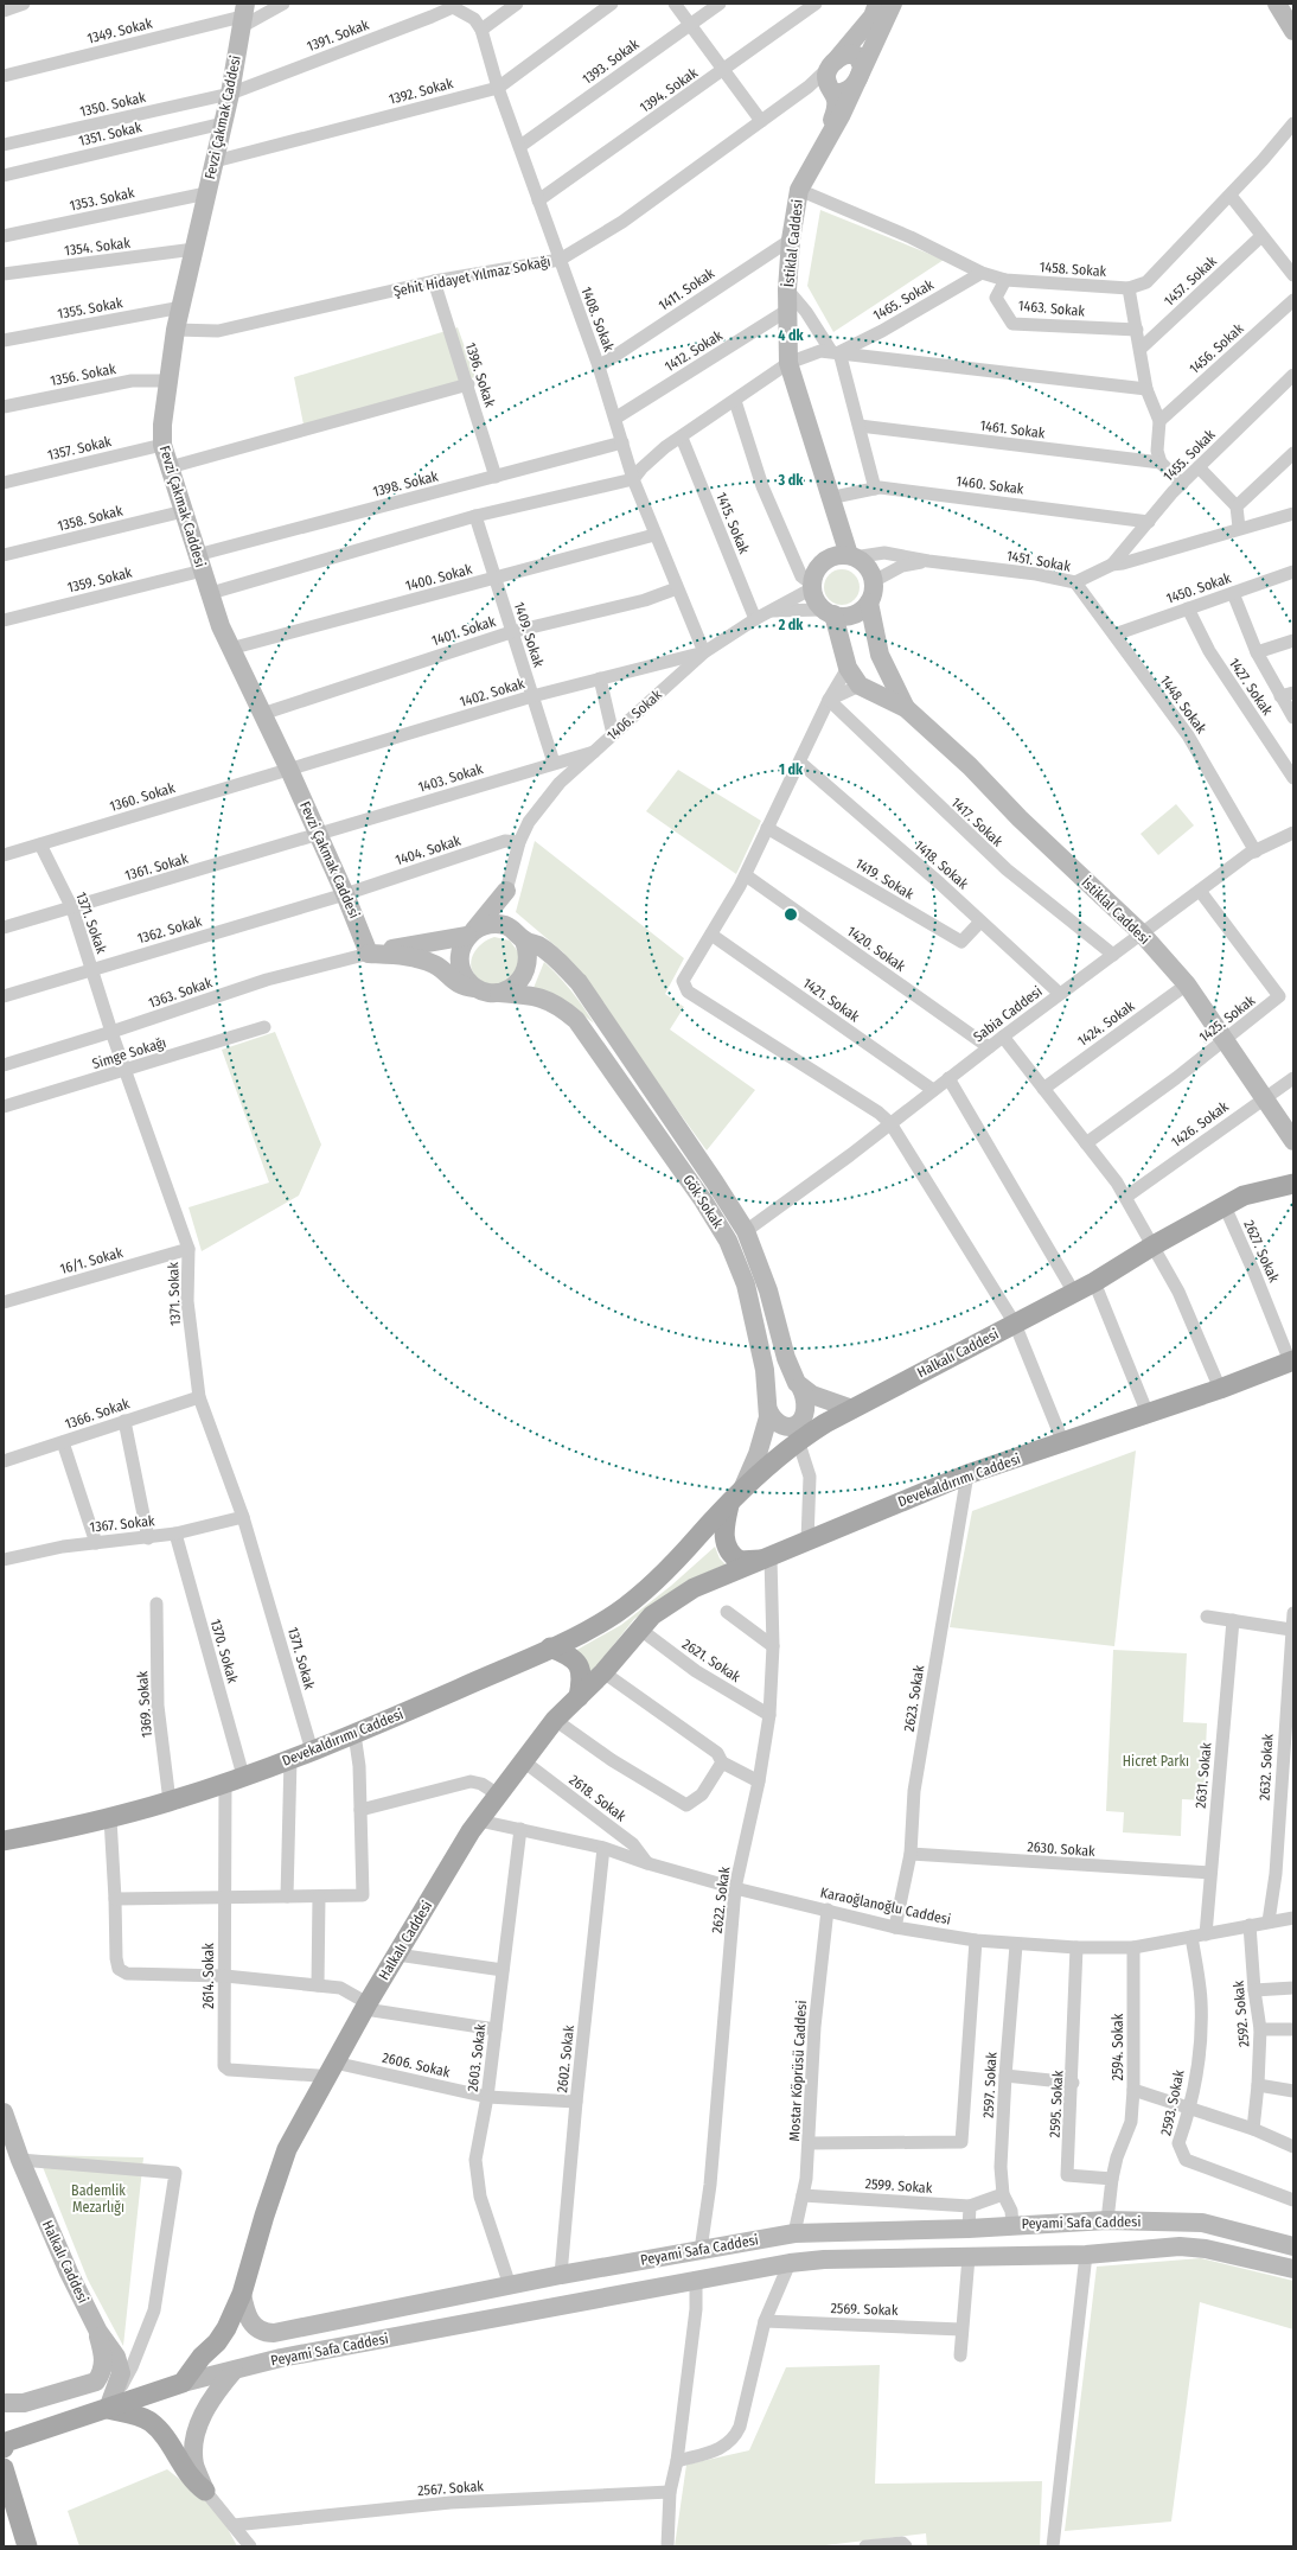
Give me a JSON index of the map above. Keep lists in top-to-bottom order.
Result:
{
  "streets": {
    "main road": [
      "Fevzi Çakmak Caddesi",
      "İstiklal Caddesi",
      "Şehit Hidayet Yılmaz Sokağı",
      "Gök Sokak",
      "Halkalı Caddesi",
      "Devekaldırımı Caddesi",
      "Peyami Safa Caddesi"
    ],
    "street": [
      "1349. Sokak",
      "1391. Sokak",
      "1393. Sokak",
      "1394. Sokak",
      "1392. Sokak",
      "1350. Sokak",
      "1351. Sokak",
      "1353. Sokak",
      "1354. Sokak",
      "1458. Sokak",
      "1457. Sokak",
      "1411. Sokak",
      "1465. Sokak",
      "1355. Sokak",
      "1463. Sokak",
      "1408. Sokak",
      "1456. Sokak",
      "1412. Sokak",
      "1356. Sokak",
      "1396. Sokak",
      "1461. Sokak",
      "1357. Sokak",
      "1455. Sokak",
      "1398. Sokak",
      "1460. Sokak",
      "1358. Sokak",
      "1415. Sokak",
      "1451. Sokak",
      "1400. Sokak",
      "1359. Sokak",
      "1450. Sokak",
      "1401. Sokak",
      "1409. Sokak",
      "1427. Sokak",
      "1402. Sokak",
      "1448. Sokak",
      "1406. Sokak",
      "1403. Sokak",
      "1360. Sokak",
      "1417. Sokak",
      "1404. Sokak",
      "1418. Sokak",
      "1361. Sokak",
      "1419. Sokak",
      "1371. Sokak",
      "1362. Sokak",
      "1420. Sokak",
      "1363. Sokak",
      "1421. Sokak",
      "Sabia Caddesi",
      "1425. Sokak",
      "1424. Sokak",
      "Simge Sokağı",
      "1426. Sokak",
      "2627. Sokak",
      "16/1. Sokak",
      "1366. Sokak",
      "1367. Sokak",
      "1370. Sokak",
      "2621. Sokak",
      "2623. Sokak",
      "1369. Sokak",
      "2632. Sokak",
      "2631. Sokak",
      "2618. Sokak",
      "2630. Sokak",
      "2622. Sokak",
      "Karaoğlanoğlu Caddesi",
      "2614. Sokak",
      "2592. Sokak",
      "2594. Sokak",
      "2603. Sokak",
      "2602. Sokak",
      "2606. Sokak",
      "Mostar Köprüsü Caddesi",
      "2597. Sokak",
      "2593. Sokak",
      "2595. Sokak",
      "2599. Sokak",
      "2569. Sokak",
      "2567. Sokak"
    ]
  },
  "crossings": [
    ["1349. Sokak", "Fevzi Çakmak Caddesi"],
    ["1391. Sokak", "1350. Sokak"],
    ["1391. Sokak", "Fevzi Çakmak Caddesi"],
    ["1393. Sokak", "1408. Sokak"],
    ["1394. Sokak", "1408. Sokak"],
    ["1392. Sokak", "Fevzi Çakmak Caddesi"],
    ["1392. Sokak", "1408. Sokak"],
    ["1350. Sokak", "Fevzi Çakmak Caddesi"],
    ["Fevzi Çakmak Caddesi", "1351. Sokak"],
    ["Fevzi Çakmak Caddesi", "1353. Sokak"],
    ["Fevzi Çakmak Caddesi", "1354. Sokak"],
    ["Fevzi Çakmak Caddesi", "Şehit Hidayet Yılmaz Sokağı"],
    ["Fevzi Çakmak Caddesi", "1355. Sokak"],
    ["Fevzi Çakmak Caddesi", "1356. Sokak"],
    ["Fevzi Çakmak Caddesi", "1357. Sokak"],
    ["Fevzi Çakmak Caddesi", "1398. Sokak"],
    ["Fevzi Çakmak Caddesi", "1358. Sokak"],
    ["Fevzi Çakmak Caddesi", "1400. Sokak"],
    ["Fevzi Çakmak Caddesi", "1359. Sokak"],
    ["Fevzi Çakmak Caddesi", "1401. Sokak"],
    ["Fevzi Çakmak Caddesi", "1402. Sokak"],
    ["Fevzi Çakmak Caddesi", "1403. Sokak"],
    ["Fevzi Çakmak Caddesi", "1360. Sokak"],
    ["Fevzi Çakmak Caddesi", "1404. Sokak"],
    ["Fevzi Çakmak Caddesi", "1361. Sokak"],
    ["Fevzi Çakmak Caddesi", "1362. Sokak"],
    ["Fevzi Çakmak Caddesi", "1363. Sokak"],
    ["Fevzi Çakmak Caddesi", "Gök Sokak"],
    ["İstiklal Caddesi", "1458. Sokak"],
    ["İstiklal Caddesi", "Şehit Hidayet Yılmaz Sokağı"],
    ["İstiklal Caddesi", "1411. Sokak"],
    ["İstiklal Caddesi", "1412. Sokak"],
    ["İstiklal Caddesi", "1460. Sokak"],
    ["İstiklal Caddesi", "1451. Sokak"],
    ["İstiklal Caddesi", "1406. Sokak"],
    ["İstiklal Caddesi", "Sabia Caddesi"],
    ["İstiklal Caddesi", "1425. Sokak"],
    ["İstiklal Caddesi", "1424. Sokak"],
    ["İstiklal Caddesi", "1426. Sokak"],
    ["1458. Sokak", "1465. Sokak"],
    ["1458. Sokak", "1463. Sokak"],
    ["Şehit Hidayet Yılmaz Sokağı", "1408. Sokak"],
    ["Şehit Hidayet Yılmaz Sokağı", "1396. Sokak"],
    ["1411. Sokak", "1408. Sokak"],
    ["1408. Sokak", "1412. Sokak"],
    ["1408. Sokak", "1398. Sokak"],
    ["1408. Sokak", "1400. Sokak"],
    ["1408. Sokak", "1401. Sokak"],
    ["1408. Sokak", "1402. Sokak"],
    ["1408. Sokak", "1406. Sokak"],
    ["1396. Sokak", "1398. Sokak"],
    ["1455. Sokak", "1460. Sokak"],
    ["1455. Sokak", "1451. Sokak"],
    ["1398. Sokak", "1359. Sokak"],
    ["1415. Sokak", "1406. Sokak"],
    ["1451. Sokak", "1448. Sokak"],
    ["1451. Sokak", "1406. Sokak"],
    ["1400. Sokak", "1409. Sokak"],
    ["1450. Sokak", "1427. Sokak"],
    ["1450. Sokak", "1448. Sokak"],
    ["1401. Sokak", "1409. Sokak"],
    ["1409. Sokak", "1402. Sokak"],
    ["1409. Sokak", "1403. Sokak"],
    ["1402. Sokak", "1406. Sokak"],
    ["1402. Sokak", "1360. Sokak"],
    ["1448. Sokak", "Sabia Caddesi"],
    ["1406. Sokak", "1403. Sokak"],
    ["1406. Sokak", "1404. Sokak"],
    ["1403. Sokak", "1361. Sokak"],
    ["1360. Sokak", "1371. Sokak"],
    ["1417. Sokak", "Sabia Caddesi"],
    ["1404. Sokak", "1362. Sokak"],
    ["1418. Sokak", "1419. Sokak"],
    ["1418. Sokak", "Sabia Caddesi"],
    ["1361. Sokak", "1371. Sokak"],
    ["1371. Sokak", "1362. Sokak"],
    ["1371. Sokak", "1363. Sokak"],
    ["1371. Sokak", "Simge Sokağı"],
    ["1371. Sokak", "16/1. Sokak"],
    ["1371. Sokak", "1366. Sokak"],
    ["1371. Sokak", "Devekaldırımı Caddesi"],
    ["1371. Sokak", "1367. Sokak"],
    ["1420. Sokak", "Sabia Caddesi"],
    ["1363. Sokak", "Gök Sokak"],
    ["1421. Sokak", "Sabia Caddesi"],
    ["Sabia Caddesi", "1425. Sokak"],
    ["Sabia Caddesi", "Gök Sokak"],
    ["Gök Sokak", "Halkalı Caddesi"],
    ["2627. Sokak", "Halkalı Caddesi"],
    ["2627. Sokak", "Devekaldırımı Caddesi"],
    ["Halkalı Caddesi", "Devekaldırımı Caddesi"],
    ["Halkalı Caddesi", "2621. Sokak"],
    ["Halkalı Caddesi", "2618. Sokak"],
    ["Halkalı Caddesi", "Karaoğlanoğlu Caddesi"],
    ["Halkalı Caddesi", "2614. Sokak"],
    ["Halkalı Caddesi", "2606. Sokak"],
    ["Halkalı Caddesi", "Peyami Safa Caddesi"],
    ["Devekaldırımı Caddesi", "1370. Sokak"],
    ["Devekaldırımı Caddesi", "2621. Sokak"],
    ["Devekaldırımı Caddesi", "2623. Sokak"],
    ["Devekaldırımı Caddesi", "1369. Sokak"],
    ["Devekaldırımı Caddesi", "2622. Sokak"],
    ["Devekaldırımı Caddesi", "2614. Sokak"],
    ["1367. Sokak", "1370. Sokak"],
    ["1370. Sokak", "2614. Sokak"],
    ["2621. Sokak", "2622. Sokak"],
    ["2623. Sokak", "2630. Sokak"],
    ["2623. Sokak", "Karaoğlanoğlu Caddesi"],
    ["2632. Sokak", "Karaoğlanoğlu Caddesi"],
    ["2631. Sokak", "2630. Sokak"],
    ["2631. Sokak", "Karaoğlanoğlu Caddesi"],
    ["2618. Sokak", "Karaoğlanoğlu Caddesi"],
    ["2622. Sokak", "Karaoğlanoğlu Caddesi"],
    ["2622. Sokak", "Peyami Safa Caddesi"],
    ["Karaoğlanoğlu Caddesi", "2592. Sokak"],
    ["Karaoğlanoğlu Caddesi", "2594. Sokak"],
    ["Karaoğlanoğlu Caddesi", "2603. Sokak"],
    ["Karaoğlanoğlu Caddesi", "2602. Sokak"],
    ["Karaoğlanoğlu Caddesi", "Mostar Köprüsü Caddesi"],
    ["Karaoğlanoğlu Caddesi", "2597. Sokak"],
    ["Karaoğlanoğlu Caddesi", "2593. Sokak"],
    ["Karaoğlanoğlu Caddesi", "2595. Sokak"],
    ["2592. Sokak", "2594. Sokak"],
    ["2594. Sokak", "2593. Sokak"],
    ["2603. Sokak", "2606. Sokak"],
    ["2603. Sokak", "Peyami Safa Caddesi"],
    ["2602. Sokak", "2606. Sokak"],
    ["2602. Sokak", "Peyami Safa Caddesi"],
    ["Mostar Köprüsü Caddesi", "2599. Sokak"],
    ["Mostar Köprüsü Caddesi", "Peyami Safa Caddesi"],
    ["2597. Sokak", "Peyami Safa Caddesi"]
  ],
  "parks": ["Hicret Parkı", "Bademlik Mezarlığı"],
  "rings": [
    "4 dk",
    "3 dk",
    "2 dk",
    "1 dk"
  ]
}
